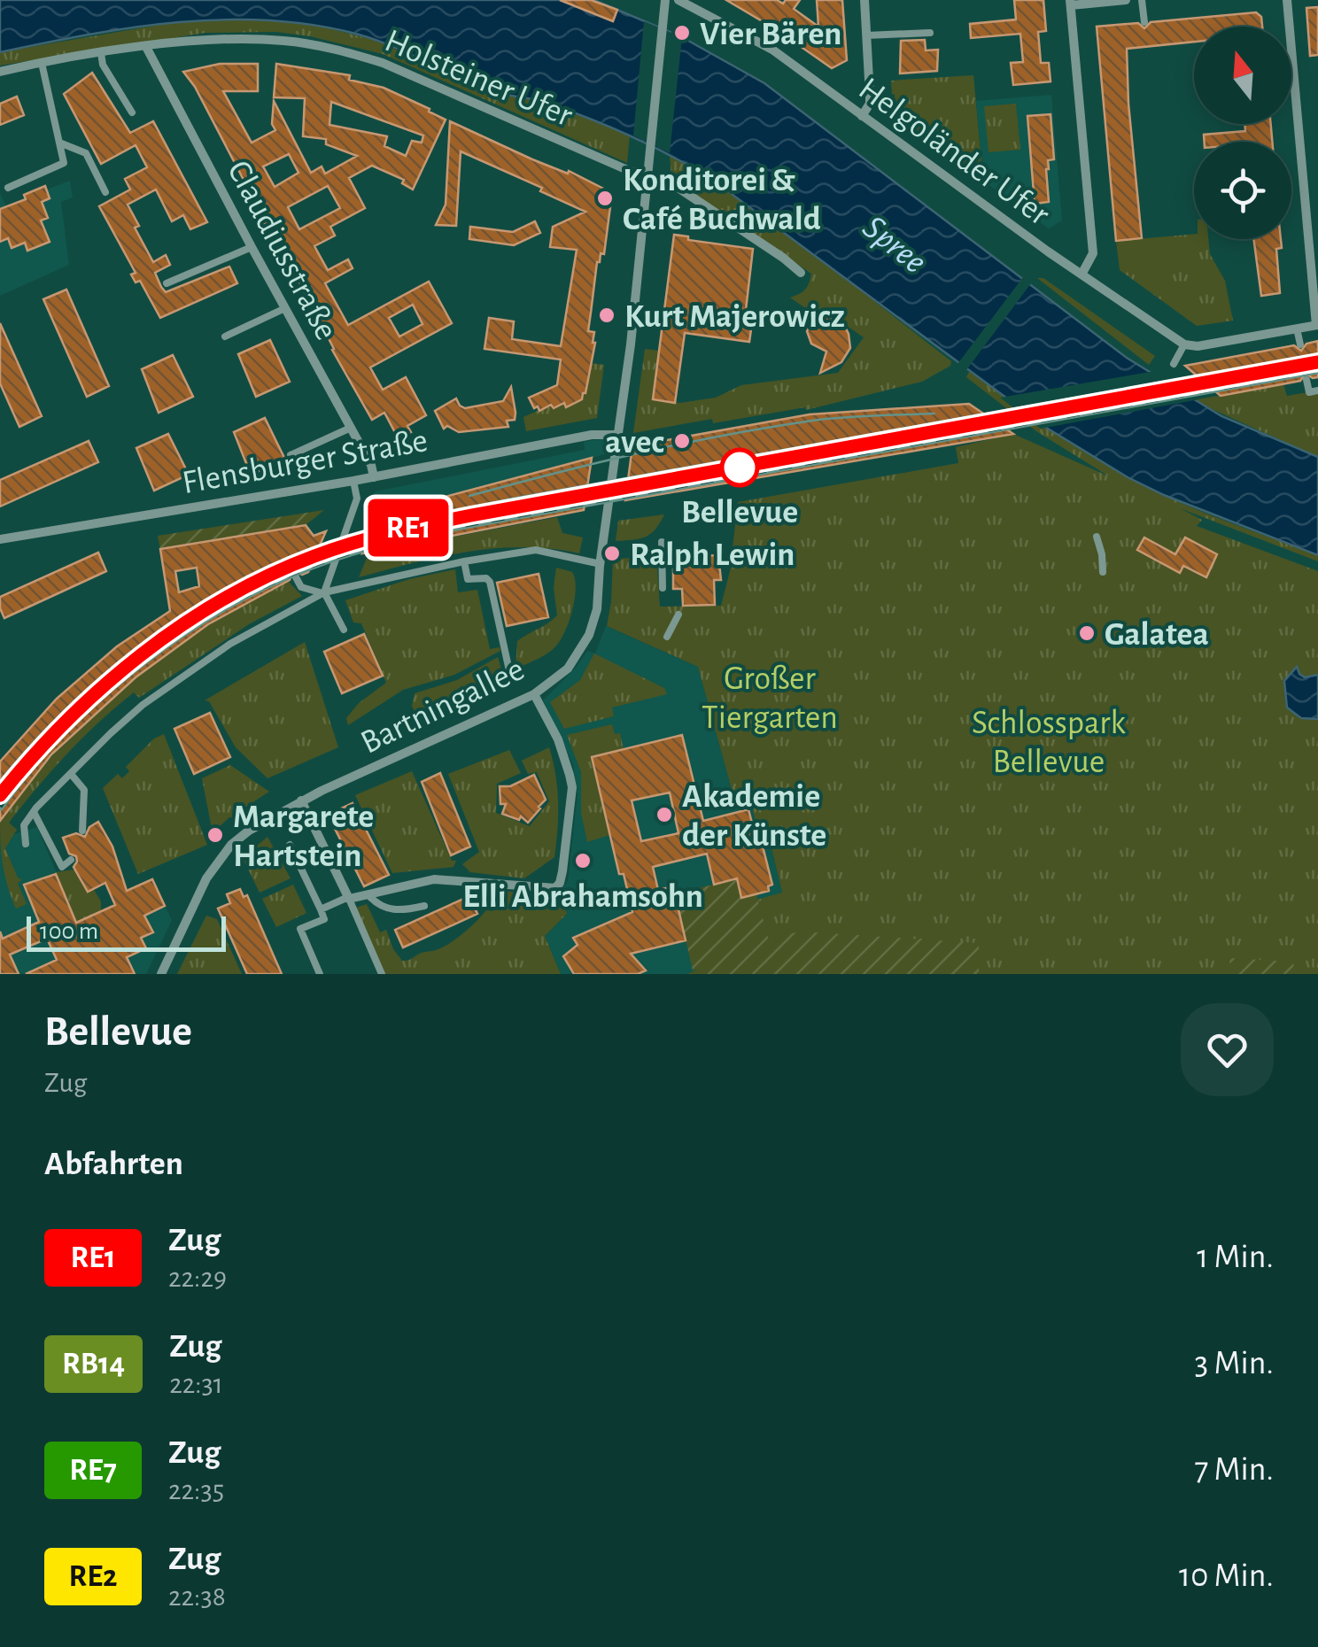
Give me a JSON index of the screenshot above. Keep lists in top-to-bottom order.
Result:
{
  "streets": {
    "street": [
      "Holsteiner Ufer",
      "Helgoländer Ufer",
      "Claudiusstraße",
      "Flensburger Straße",
      "Bartningallee"
    ]
  },
  "crossings": [
    ["Holsteiner Ufer", "Claudiusstraße"],
    ["Holsteiner Ufer", "Bartningallee"],
    ["Claudiusstraße", "Flensburger Straße"],
    ["Flensburger Straße", "Bartningallee"]
  ],
  "water": ["Spree"],
  "parks": ["Großer Tiergarten", "Schlosspark Bellevue"],
  "places": [
    "Vier Bären",
    "Konditorei & Café Buchwald",
    "Kurt Majerowicz",
    "avec",
    "Bellevue",
    "Ralph Lewin",
    "Galatea",
    "Akademie der Künste",
    "Margarete Hartstein",
    "Elli Abrahamsohn"
  ],
  "scale_bar": "100 m",
  "north": "top",
  "page": {
    "on_map": "RE1",
    "scale": "100 m",
    "heading": [
      ["Bellevue", "Zug"],
      "Abfahrten"
    ],
    "list": [
      {
        "mark": "RE1",
        "name": "Zug",
        "note": "22:29",
        "value": "1 Min."
      },
      {
        "mark": "RB14",
        "name": "Zug",
        "note": "22:31",
        "value": "3 Min."
      },
      {
        "mark": "RE7",
        "name": "Zug",
        "note": "22:35",
        "value": "7 Min."
      },
      {
        "mark": "RE2",
        "name": "Zug",
        "note": "22:38",
        "value": "10 Min."
      }
    ]
  }
}
